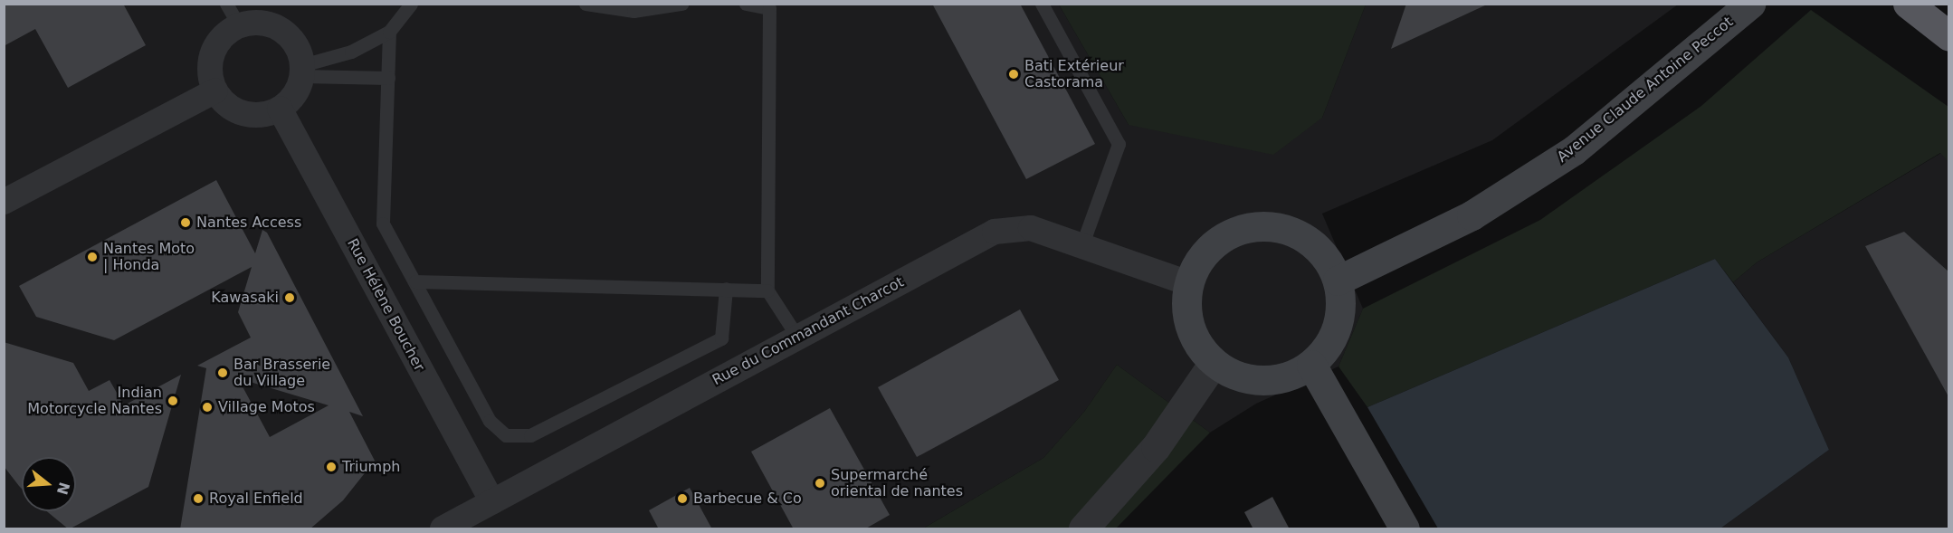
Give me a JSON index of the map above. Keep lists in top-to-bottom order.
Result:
{
  "streets": {
    "main road": ["Avenue Claude Antoine Peccot"],
    "street": ["Rue Hélène Boucher", "Rue du Commandant Charcot"]
  },
  "crossings": [
    ["Avenue Claude Antoine Peccot", "Rue du Commandant Charcot"],
    ["Rue Hélène Boucher", "Rue du Commandant Charcot"]
  ],
  "places": [
    "Bati Extérieur Castorama",
    "Nantes Access",
    "Nantes Moto | Honda",
    "Kawasaki",
    "Bar Brasserie du Village",
    "Indian Motorcycle Nantes",
    "Village Motos",
    "Triumph",
    "Supermarché oriental de nantes",
    "Royal Enfield",
    "Barbecue & Co"
  ],
  "north": "right"
}
